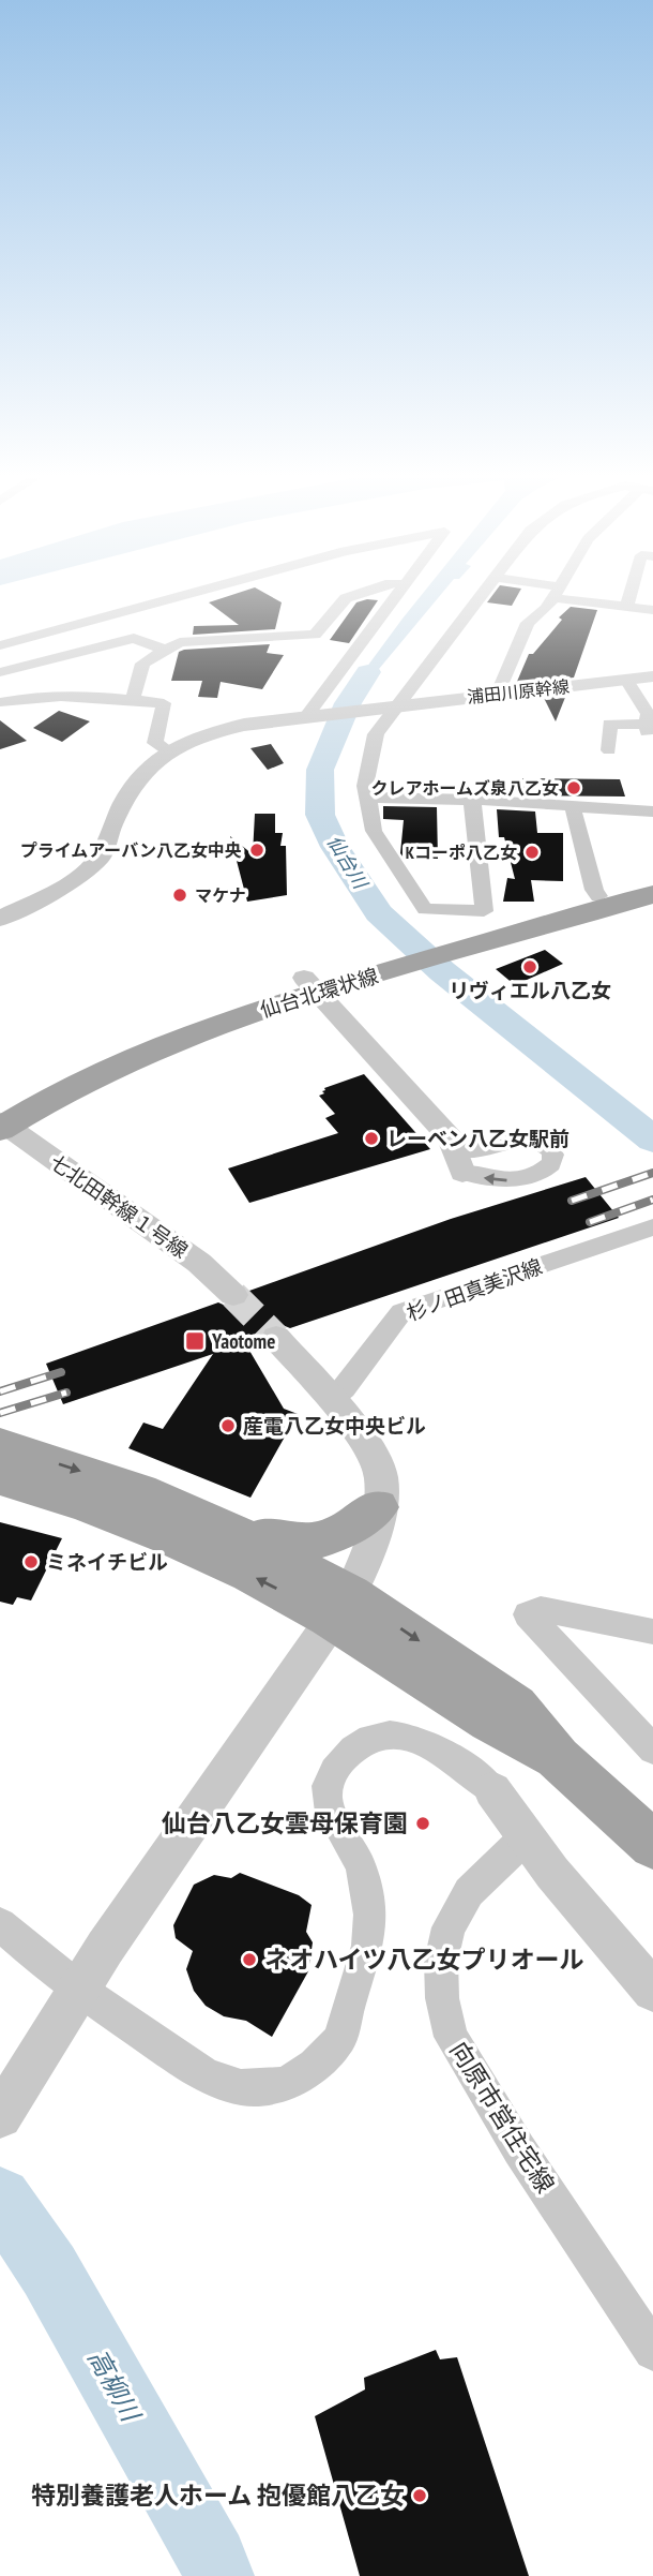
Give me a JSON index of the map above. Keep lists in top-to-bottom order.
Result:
{
  "streets": {
    "main road": ["仙台北環状線"],
    "street": [
      "浦田川原幹線",
      "七北田幹線１号線",
      "杉ノ田真美沢線",
      "向原市営住宅線"
    ]
  },
  "crossings": [
    ["仙台北環状線", "七北田幹線１号線"]
  ],
  "water": ["仙台川", "高柳川"],
  "places": {
    "other": [
      "クレアホームズ泉八乙女",
      "プライムアーバン八乙女中央",
      "Kコーポ八乙女",
      "マケナ",
      "リヴィエル八乙女",
      "レーベン八乙女駅前",
      "産電八乙女中央ビル",
      "ミネイチビル",
      "仙台八乙女雲母保育園",
      "ネオハイツ八乙女プリオール",
      "特別養護老人ホーム 抱優館八乙女"
    ],
    "transit": ["Yaotome"]
  }
}
